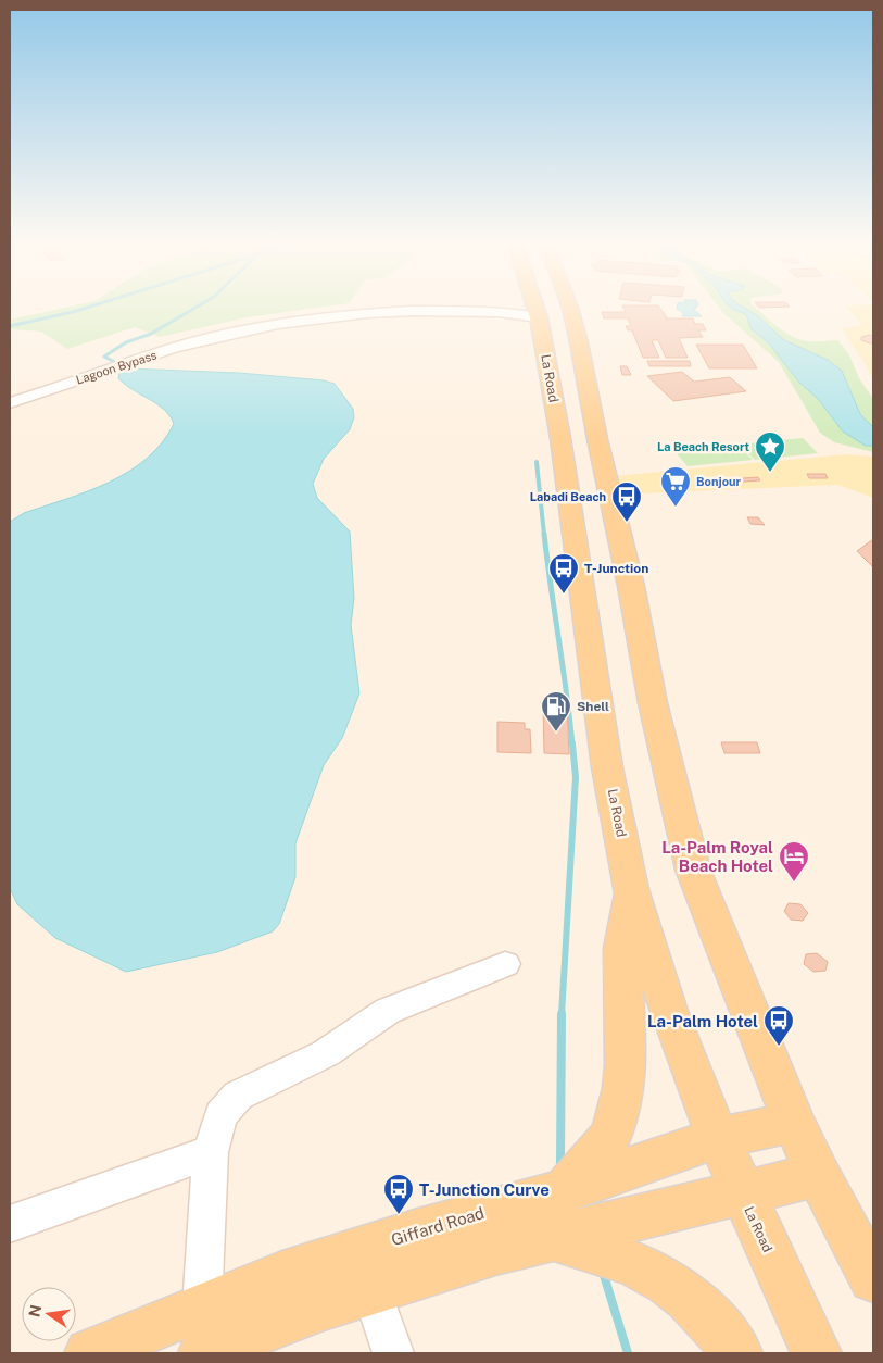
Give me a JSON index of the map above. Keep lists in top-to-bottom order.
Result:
{
  "streets": {
    "main road": ["La Road", "Giffard Road"],
    "street": ["Lagoon Bypass"]
  },
  "crossings": [
    ["Lagoon Bypass", "La Road"],
    ["La Road", "Giffard Road"]
  ],
  "places": {
    "place": ["La Beach Resort"],
    "supermarket": ["Bonjour"],
    "bus stop": [
      "Labadi Beach",
      "T-Junction",
      "La-Palm Hotel",
      "T-Junction Curve"
    ],
    "fuel station": ["Shell"],
    "hotel": ["La-Palm Royal Beach Hotel"]
  },
  "north": "left"
}
